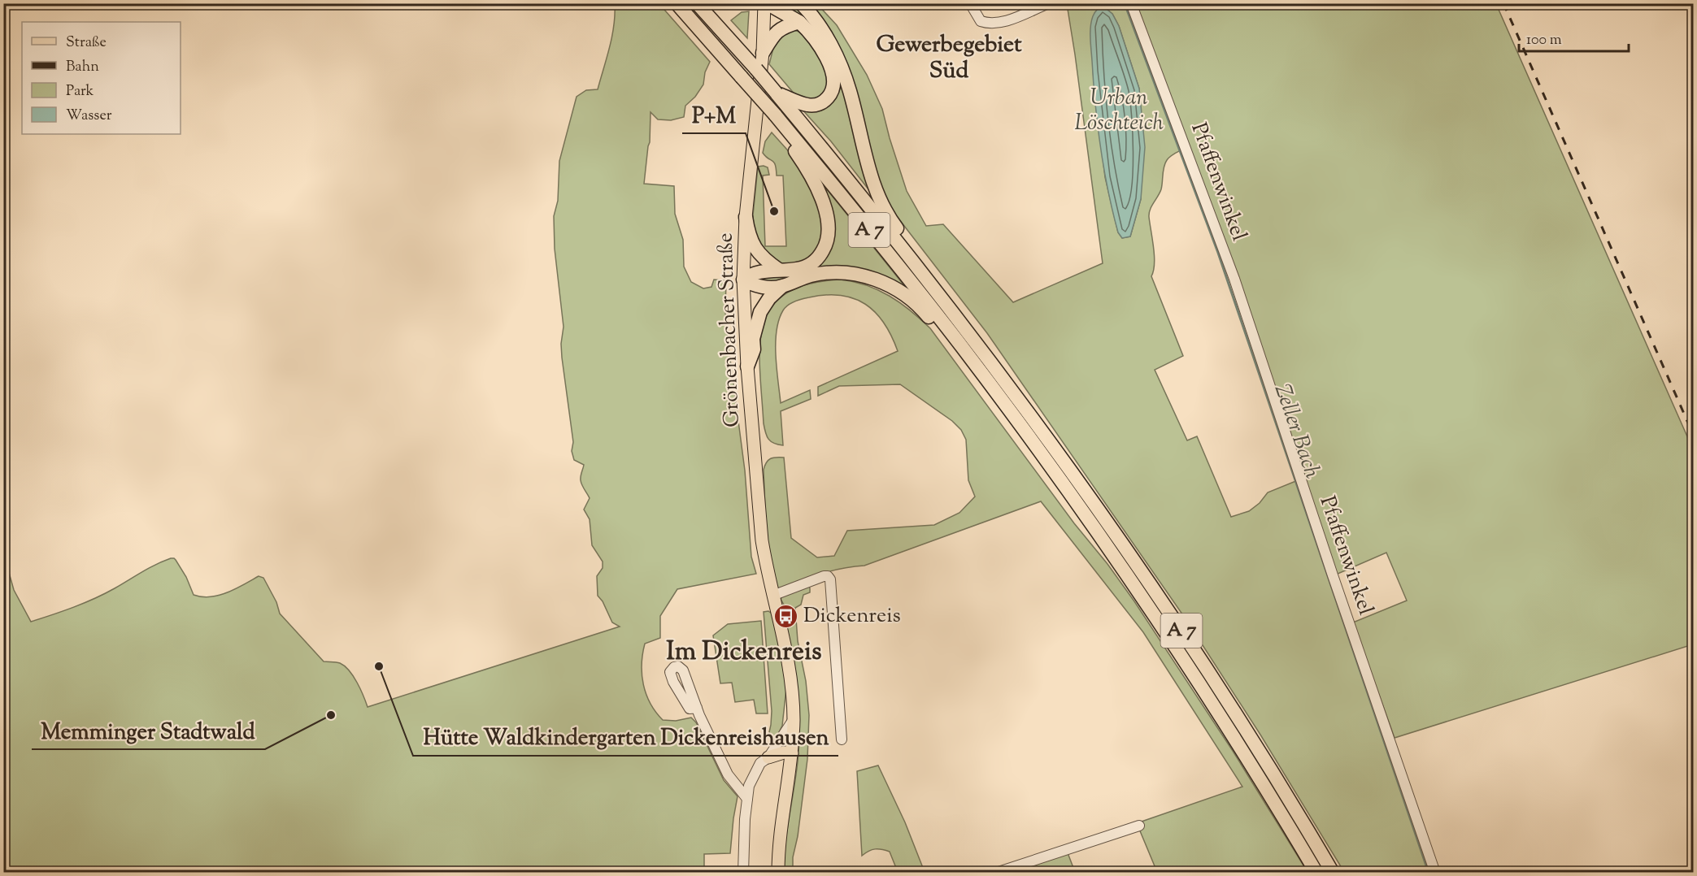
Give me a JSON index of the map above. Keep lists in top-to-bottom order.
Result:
{
  "streets": {
    "highway": ["A 7"],
    "main road": ["Grönenbacher Straße"],
    "street": ["Pfaffenwinkel"]
  },
  "crossings": [
    ["A 7", "Grönenbacher Straße"]
  ],
  "districts": ["Gewerbegebiet Süd", "Im Dickenreis"],
  "water": ["Urban Löschteich", "Zeller Bach"],
  "places": {
    "other": ["P+M", "Hütte Waldkindergarten Dickenreishausen", "Memminger Stadtwald"],
    "bus stop": ["Dickenreis"]
  },
  "legend": [
    "Straße",
    "Bahn",
    "Park",
    "Wasser"
  ],
  "scale_bar": "100 m"
}
